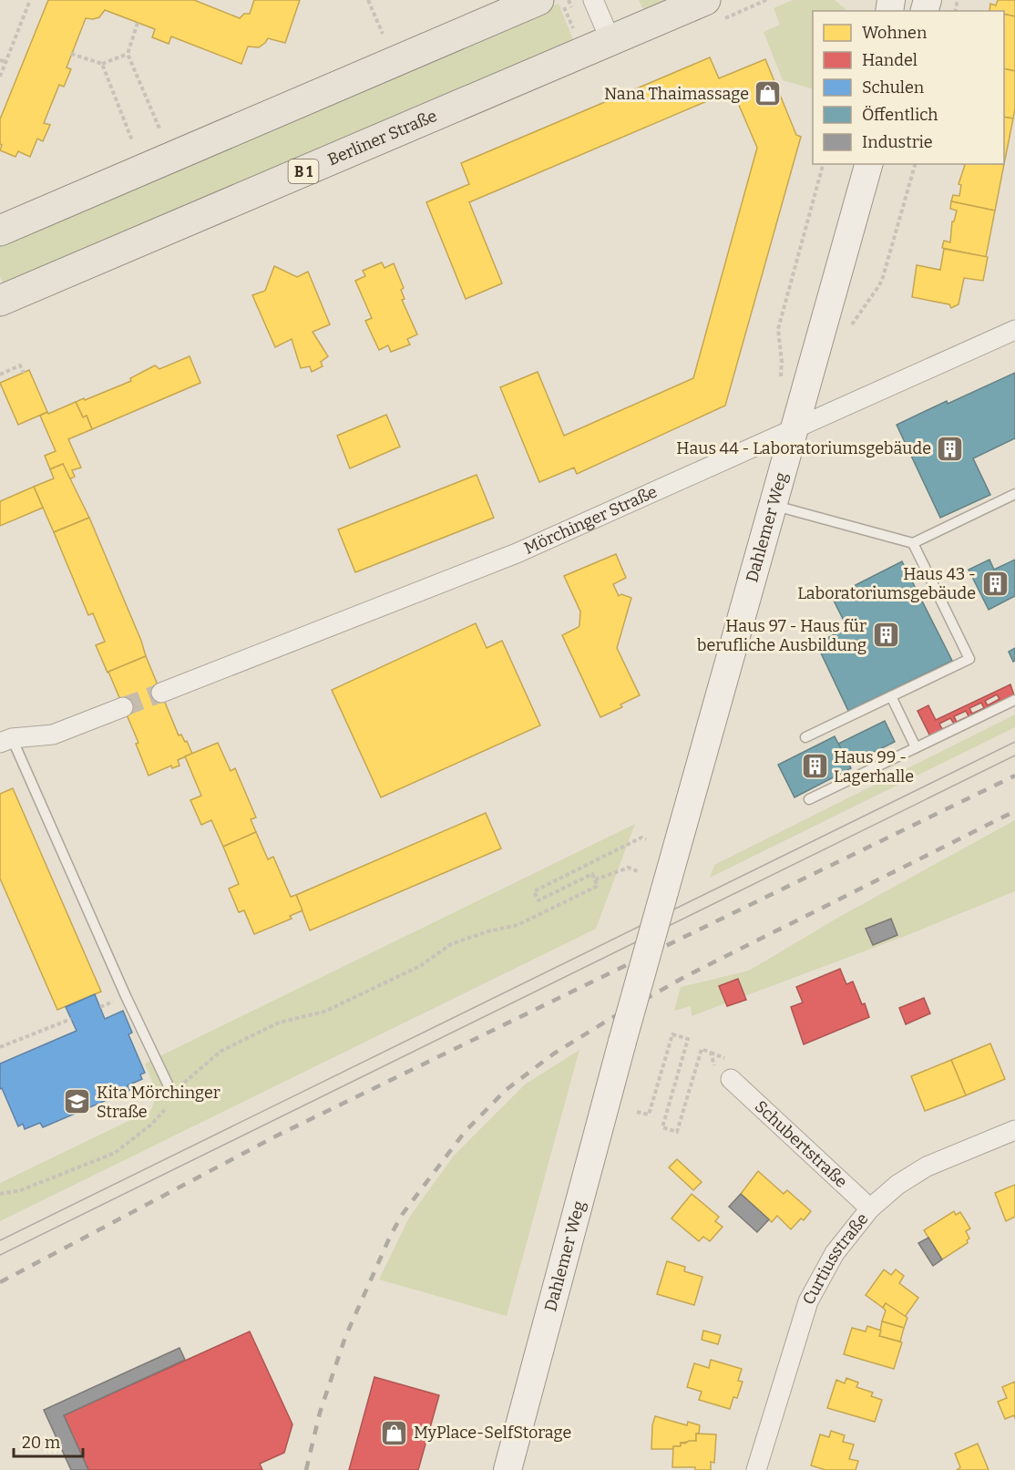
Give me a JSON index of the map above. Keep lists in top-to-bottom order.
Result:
{
  "streets": {
    "main road": ["Berliner Straße", "B 1", "Dahlemer Weg"],
    "street": ["Mörchinger Straße", "Schubertstraße", "Curtiusstraße"]
  },
  "crossings": [
    ["Mörchinger Straße", "Dahlemer Weg"],
    ["Schubertstraße", "Curtiusstraße"]
  ],
  "places": {
    "shop": ["Nana Thaimassage", "MyPlace-SelfStorage"],
    "building": [
      "Haus 44 - Laboratoriumsgebäude",
      "Haus 43 - Laboratoriumsgebäude",
      "Haus 97 - Haus für berufliche Ausbildung",
      "Haus 99 - Lagerhalle"
    ],
    "school or university": ["Kita Mörchinger Straße"]
  },
  "legend": [
    "Wohnen",
    "Handel",
    "Schulen",
    "Öffentlich",
    "Industrie"
  ],
  "scale_bar": "20 m"
}
